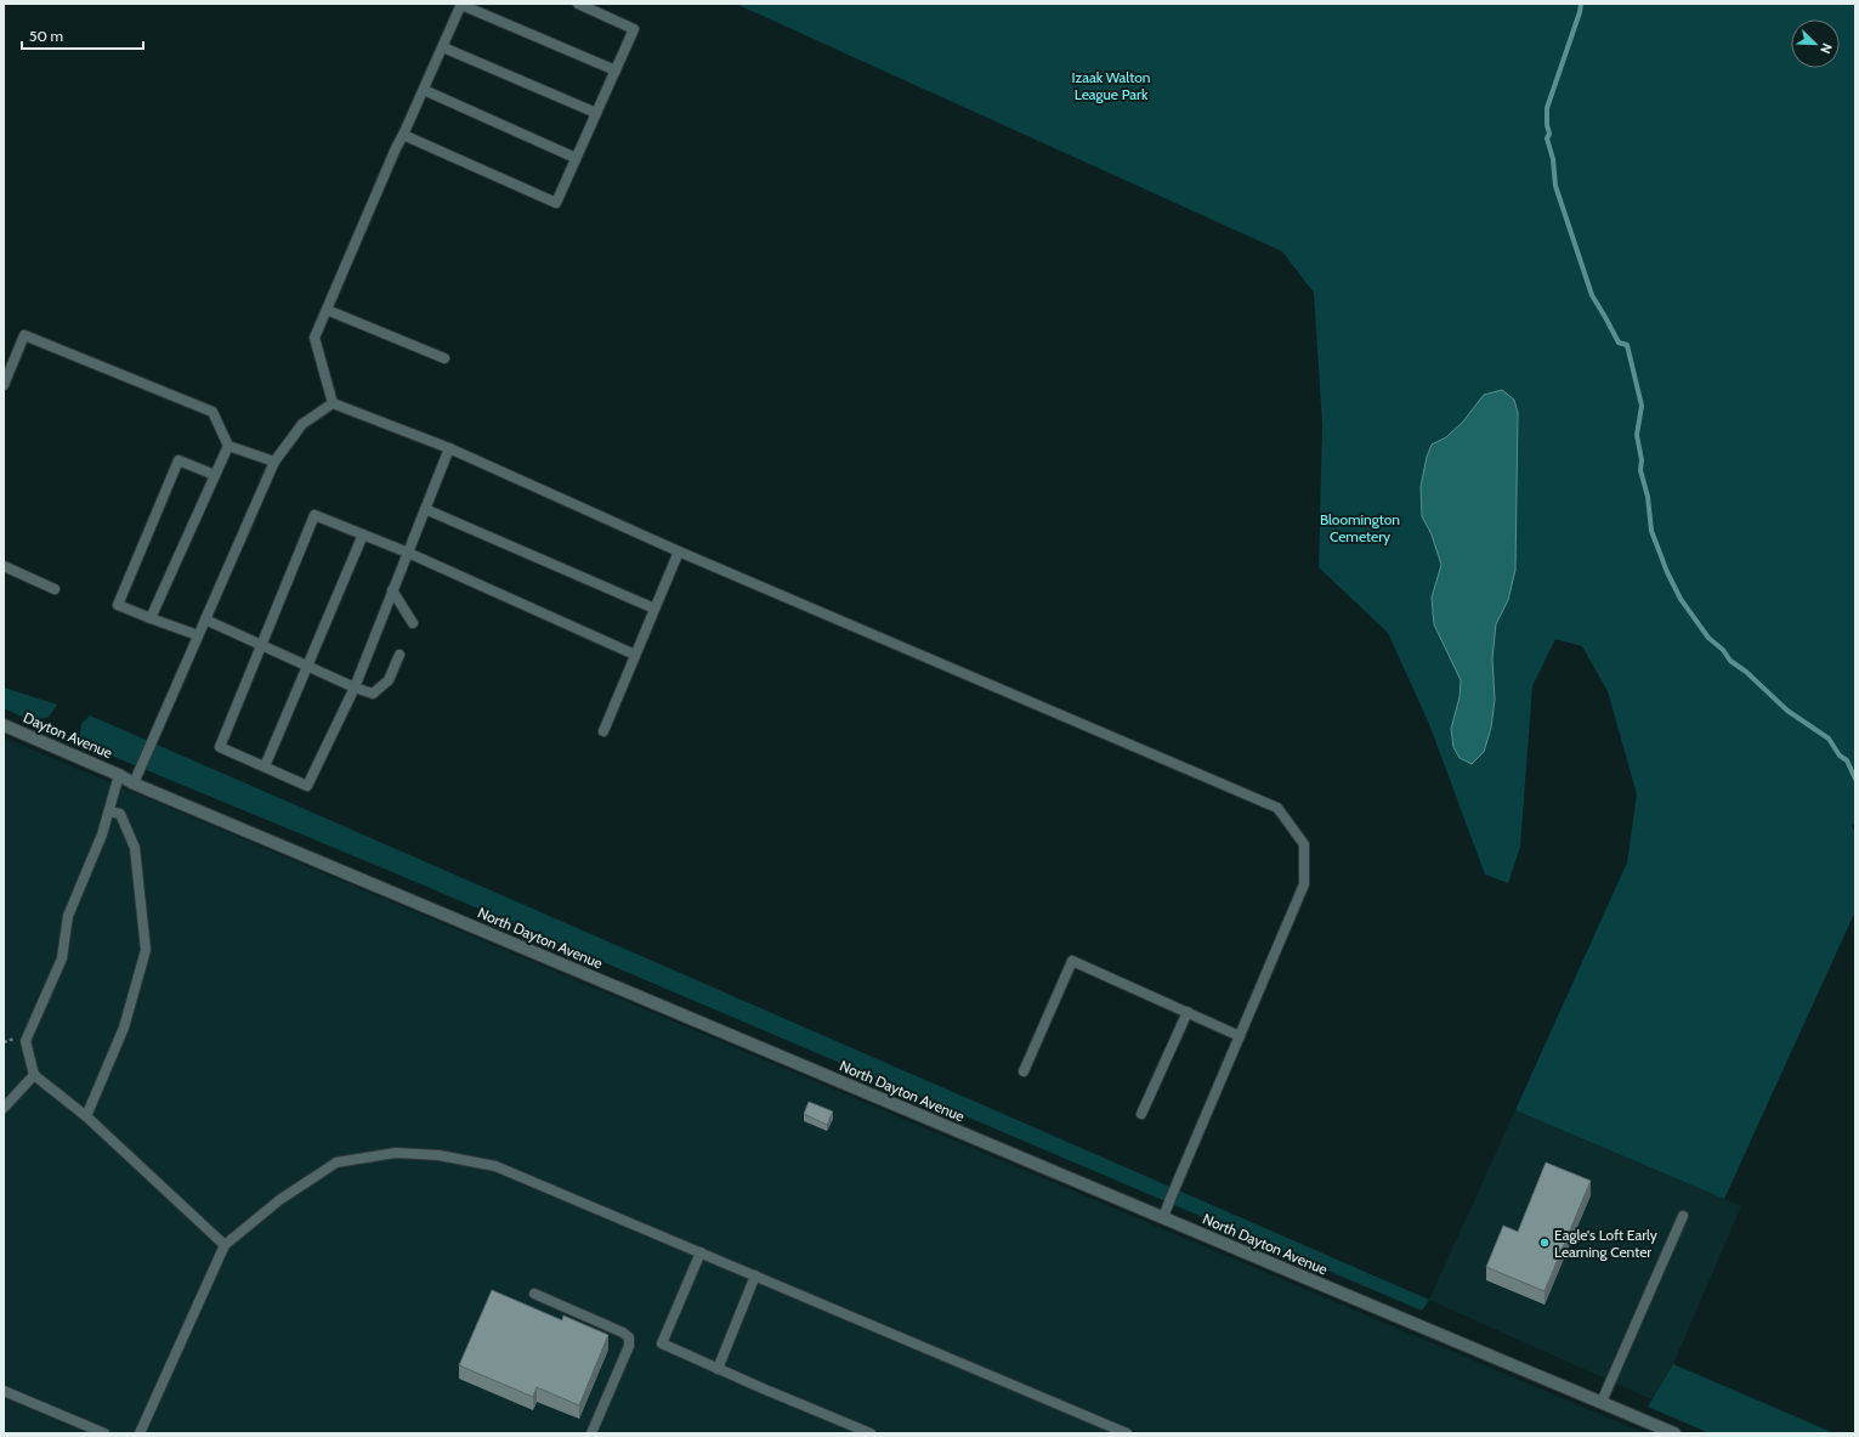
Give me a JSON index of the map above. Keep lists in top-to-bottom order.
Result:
{
  "streets": {
    "main road": ["Dayton Avenue", "North Dayton Avenue"]
  },
  "crossings": [
    ["Dayton Avenue", "North Dayton Avenue"]
  ],
  "parks": ["Izaak Walton League Park", "Bloomington Cemetery"],
  "places": ["Eagle's Loft Early Learning Center"],
  "scale_bar": "50 m",
  "north": "bottom right"
}
